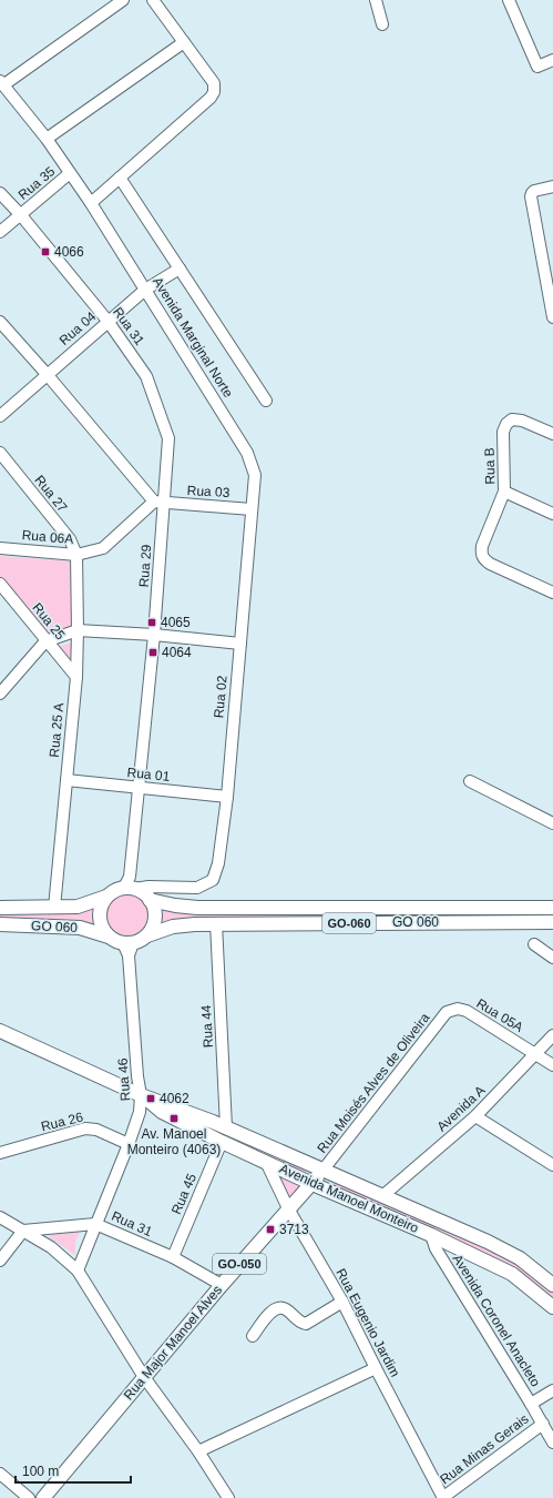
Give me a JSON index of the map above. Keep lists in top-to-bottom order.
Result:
{
  "streets": {
    "main road": [
      "GO 060",
      "GO-060",
      "Avenida Manoel Monteiro",
      "GO-050",
      "Rua Major Manoel Alves"
    ],
    "street": [
      "Rua 35",
      "Rua 31",
      "Rua 04",
      "Avenida Marginal Norte",
      "Rua B",
      "Rua 03",
      "Rua 27",
      "Rua 06A",
      "Rua 29",
      "Rua 25",
      "Rua 02",
      "Rua 25 A",
      "Rua 01",
      "Rua 05A",
      "Rua 44",
      "Rua 46",
      "Rua Moisés Alves de Oliveira",
      "Avenida A",
      "Rua 26",
      "Rua 45",
      "Avenida Coronel Anacleto",
      "Rua Eugenio Jardim",
      "Rua Minas Gerais"
    ]
  },
  "crossings": [
    ["Rua 35", "Rua 31"],
    ["Rua 35", "Avenida Marginal Norte"],
    ["Rua 31", "Rua 04"],
    ["Rua 31", "Rua 03"],
    ["Rua 31", "Rua 06A"],
    ["Rua 31", "Rua 29"],
    ["Rua 31", "Rua 46"],
    ["Rua 31", "Rua 45"],
    ["Rua 31", "Rua Major Manoel Alves"],
    ["Rua 04", "Avenida Marginal Norte"],
    ["Avenida Marginal Norte", "Rua 03"],
    ["Avenida Marginal Norte", "Rua 02"],
    ["Rua 03", "Rua 06A"],
    ["Rua 03", "Rua 29"],
    ["Rua 27", "Rua 06A"],
    ["Rua 27", "Rua 25 A"],
    ["Rua 06A", "Rua 29"],
    ["Rua 06A", "Rua 25 A"],
    ["Rua 29", "Rua 02"],
    ["Rua 29", "Rua 01"],
    ["Rua 29", "GO 060"],
    ["Rua 29", "GO-060"],
    ["Rua 29", "Rua 46"],
    ["Rua 25", "Rua 25 A"],
    ["Rua 02", "Rua 01"],
    ["Rua 02", "GO 060"],
    ["Rua 02", "GO-060"],
    ["Rua 02", "Rua 46"],
    ["Rua 25 A", "Rua 01"],
    ["Rua 25 A", "GO 060"],
    ["GO 060", "GO-060"],
    ["GO 060", "Rua 44"],
    ["GO 060", "Rua 46"],
    ["GO-060", "Rua 46"],
    ["Rua 05A", "Rua Moisés Alves de Oliveira"],
    ["Rua 05A", "Avenida A"],
    ["Rua 44", "Avenida Manoel Monteiro"],
    ["Rua 46", "Rua 26"],
    ["Rua 46", "Avenida Manoel Monteiro"],
    ["Rua Moisés Alves de Oliveira", "Avenida Manoel Monteiro"],
    ["Rua Moisés Alves de Oliveira", "Rua Major Manoel Alves"],
    ["Avenida A", "Avenida Manoel Monteiro"],
    ["Rua 45", "Avenida Manoel Monteiro"],
    ["Avenida Manoel Monteiro", "Avenida Coronel Anacleto"],
    ["Avenida Manoel Monteiro", "Rua Eugenio Jardim"],
    ["Avenida Manoel Monteiro", "Rua Major Manoel Alves"],
    ["Avenida Coronel Anacleto", "Rua Minas Gerais"],
    ["Rua Eugenio Jardim", "Rua Major Manoel Alves"],
    ["Rua Eugenio Jardim", "Rua Minas Gerais"]
  ],
  "places": {
    "transit": [
      "4066",
      "4065",
      "4064",
      "4062",
      "Av. Manoel Monteiro (4063)",
      "3713"
    ]
  },
  "scale_bar": "100 m"
}
